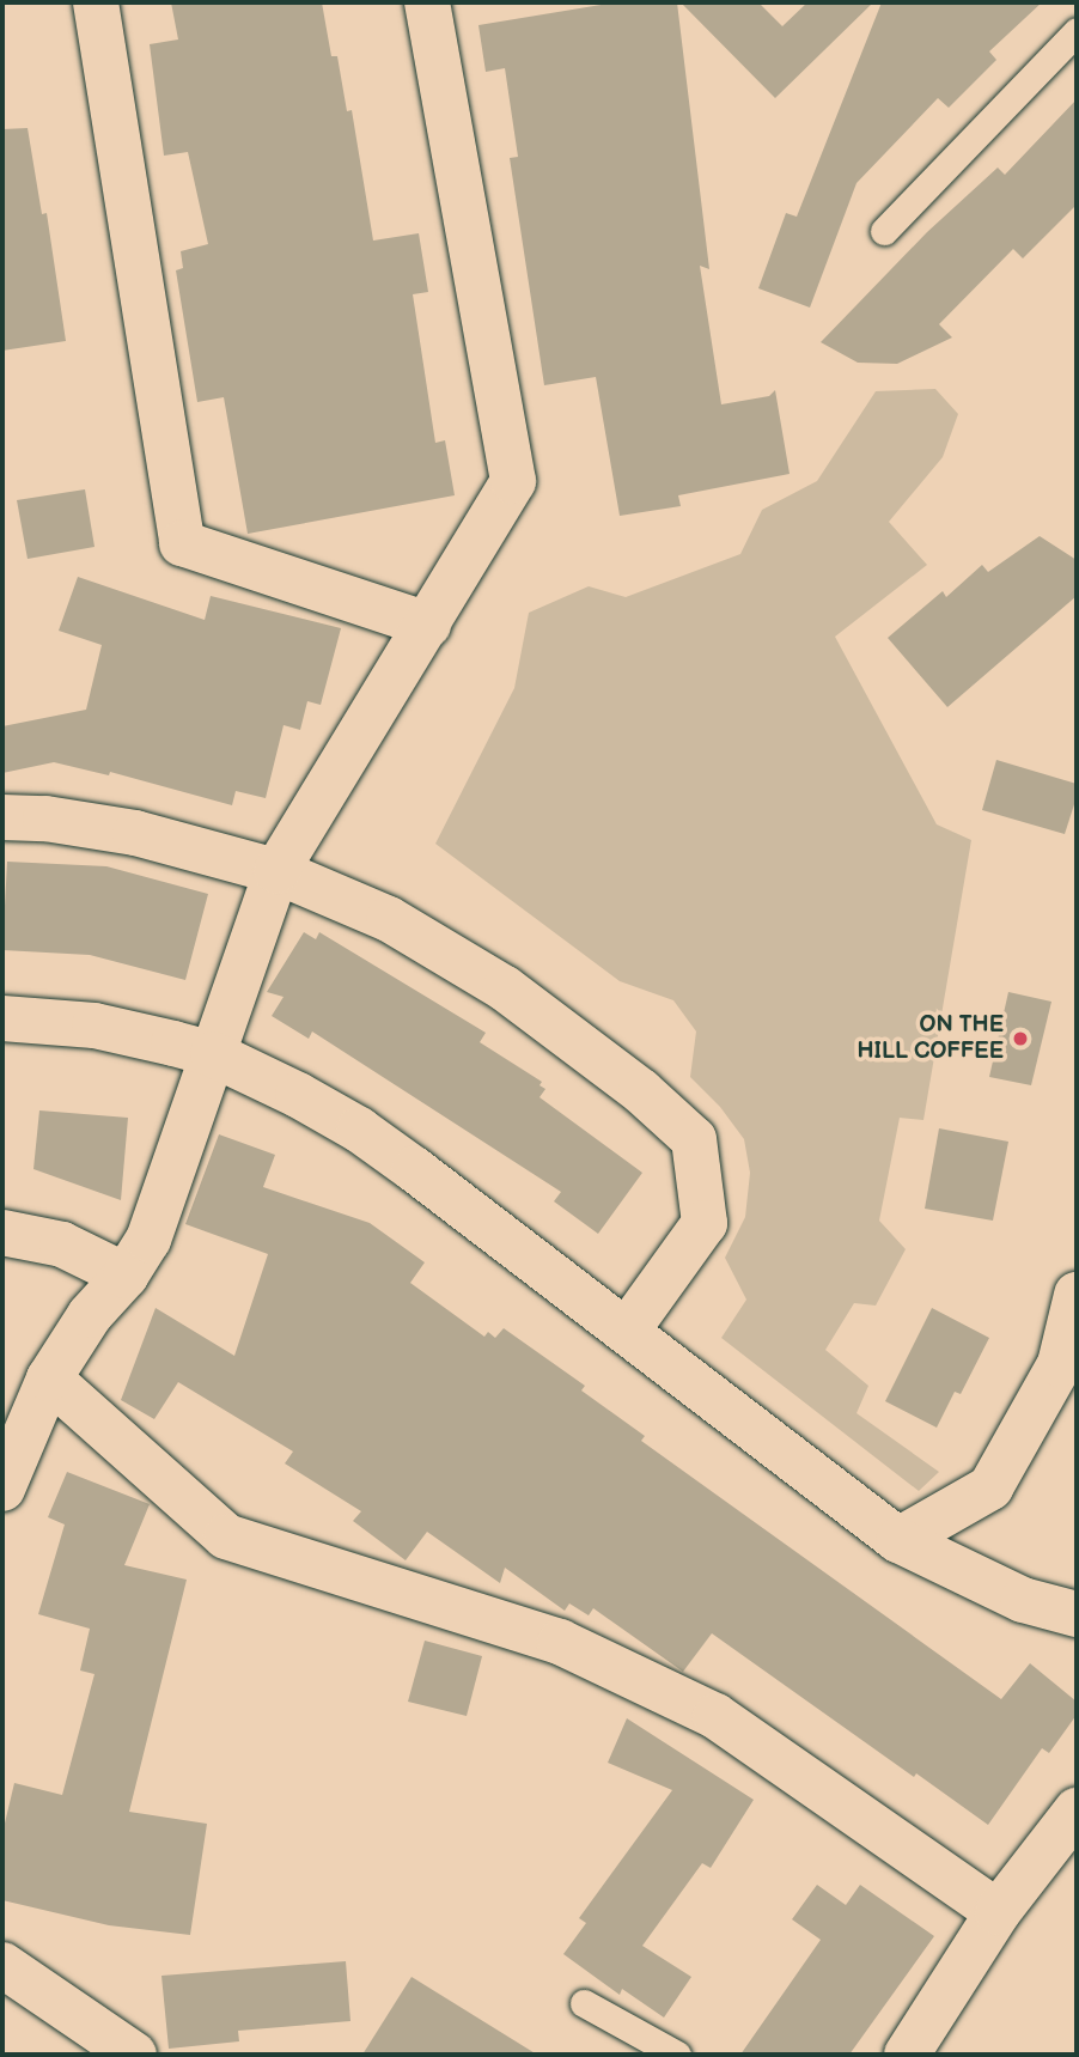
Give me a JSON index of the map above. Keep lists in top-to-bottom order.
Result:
{
  "places": ["ON THE HILL COFFEE"]
}
